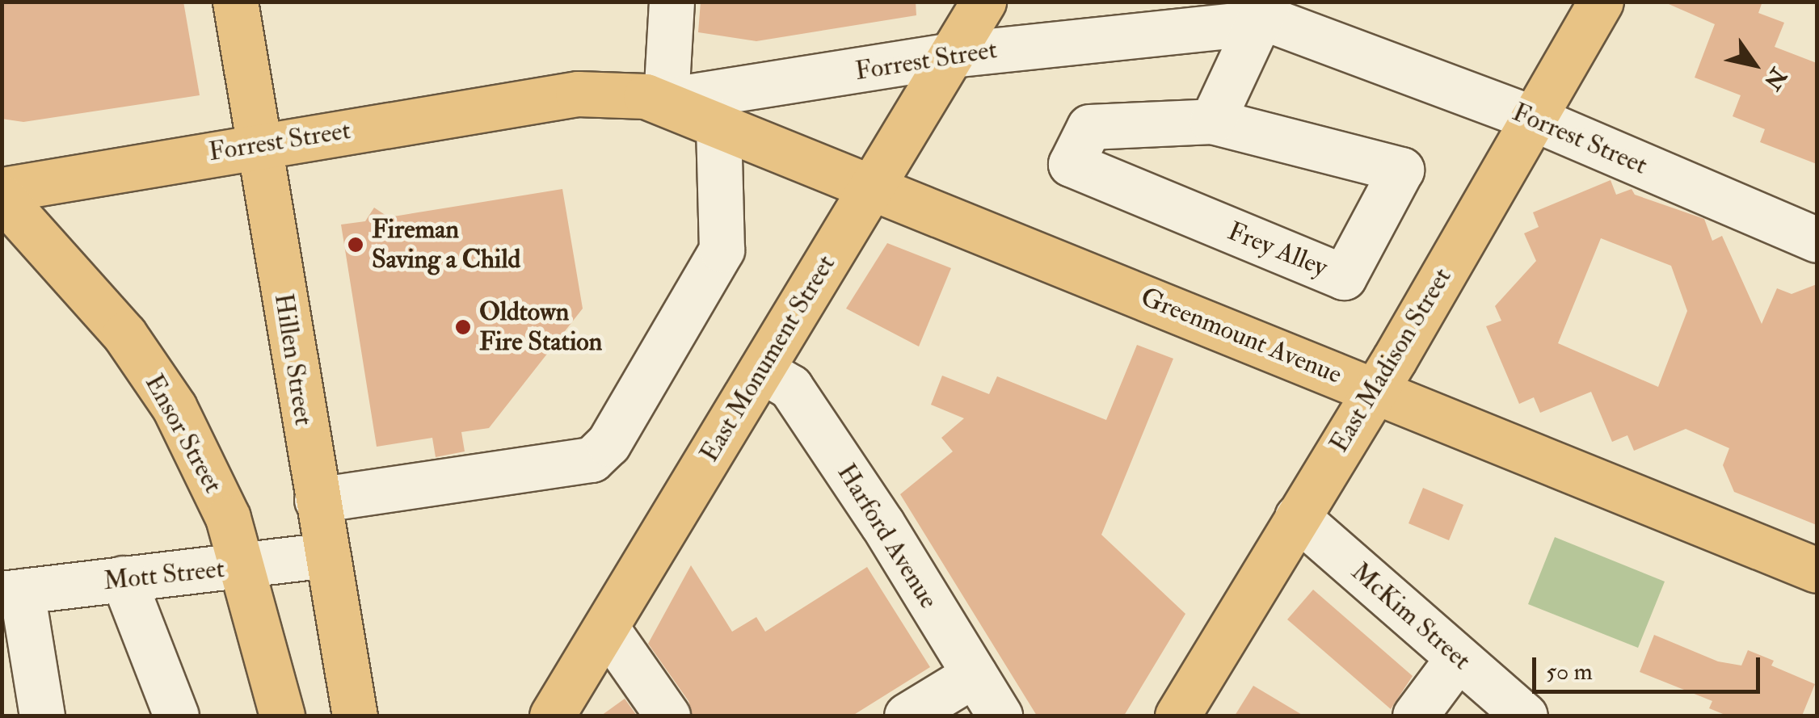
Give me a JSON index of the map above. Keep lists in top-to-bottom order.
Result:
{
  "streets": {
    "main road": [
      "Forrest Street",
      "Greenmount Avenue",
      "East Monument Street",
      "Hillen Street",
      "East Madison Street",
      "Ensor Street"
    ],
    "street": [
      "Frey Alley",
      "Harford Avenue",
      "Mott Street",
      "McKim Street"
    ]
  },
  "crossings": [
    ["Forrest Street", "Greenmount Avenue"],
    ["Forrest Street", "East Monument Street"],
    ["Forrest Street", "Hillen Street"],
    ["Forrest Street", "East Madison Street"],
    ["Greenmount Avenue", "East Monument Street"],
    ["Greenmount Avenue", "East Madison Street"],
    ["East Monument Street", "Harford Avenue"],
    ["Hillen Street", "Mott Street"],
    ["East Madison Street", "McKim Street"],
    ["Ensor Street", "Mott Street"]
  ],
  "places": ["Fireman Saving a Child", "Oldtown Fire Station"],
  "scale_bar": "50 m",
  "north": "bottom right"
}
